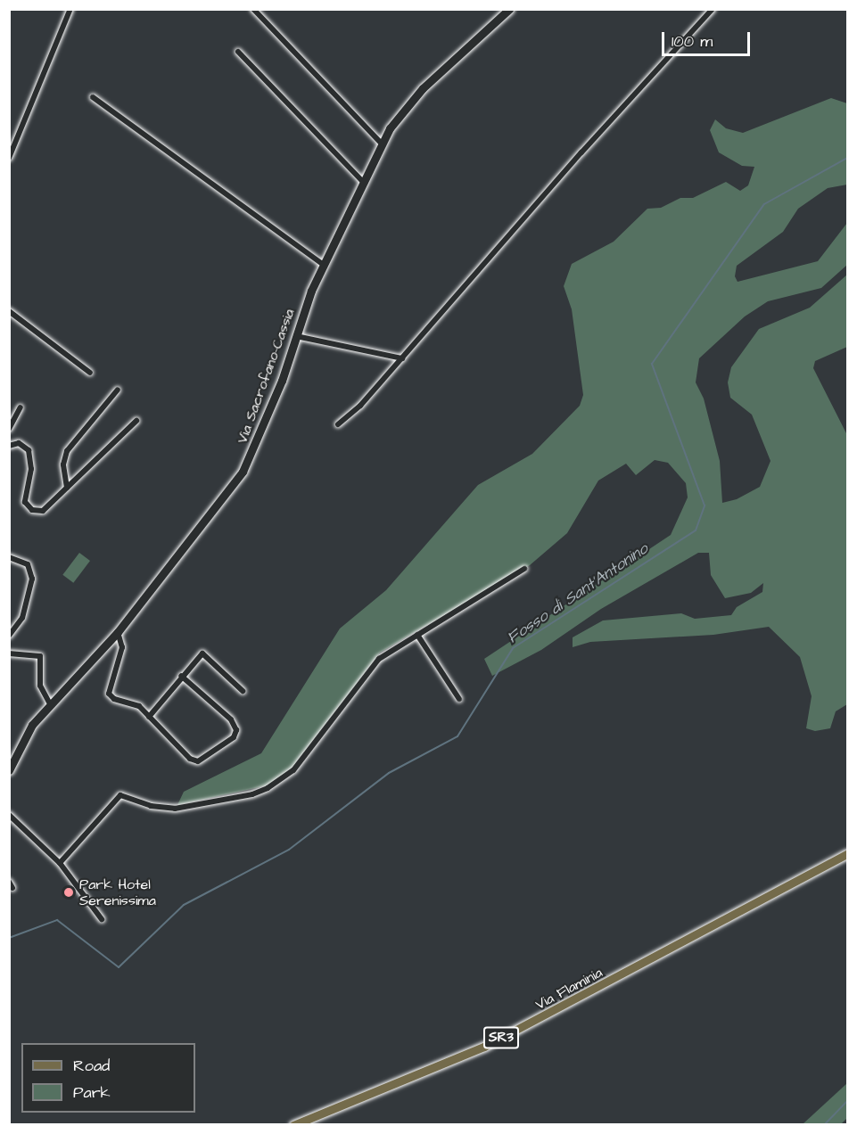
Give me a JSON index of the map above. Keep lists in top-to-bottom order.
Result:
{
  "streets": {
    "main road": ["Via Flaminia", "SR3"],
    "street": ["Via Sacrofano-Cassia"]
  },
  "water": ["Fosso di Sant'Antonino"],
  "places": ["Park Hotel Serenissima"],
  "legend": ["Road", "Park"],
  "scale_bar": "100 m"
}
